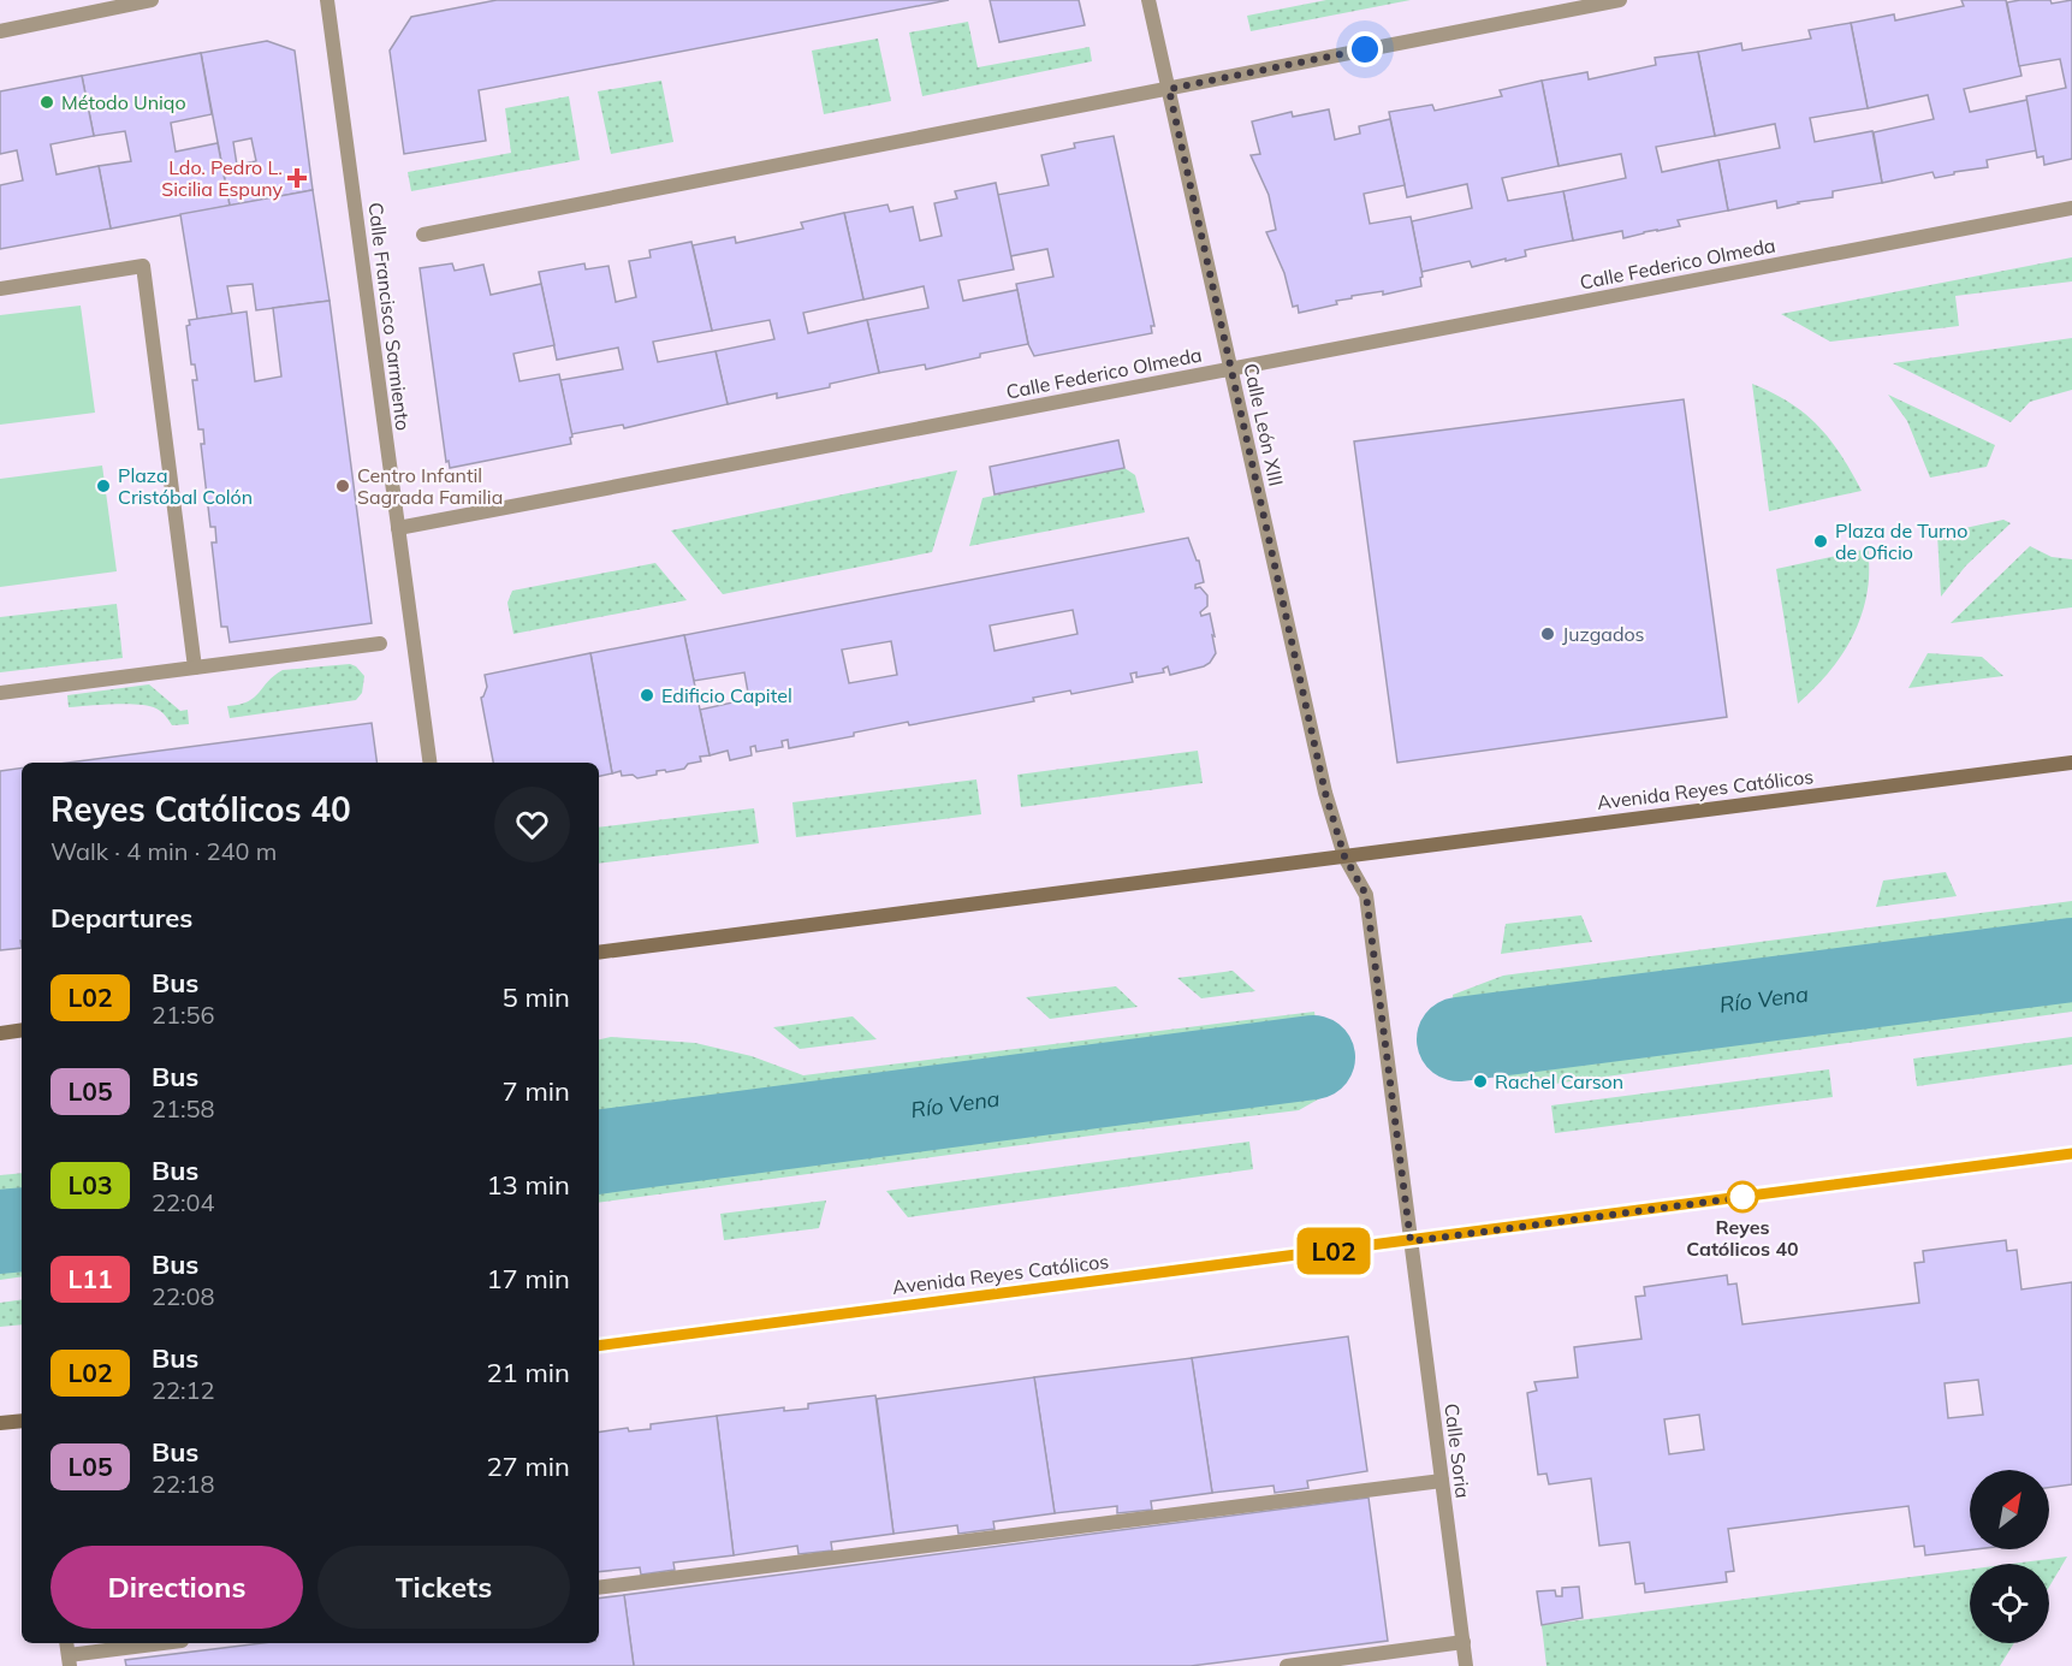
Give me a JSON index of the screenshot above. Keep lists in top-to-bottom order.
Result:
{
  "streets": {
    "street": [
      "Calle Federico Olmeda",
      "Calle Francisco Sarmiento",
      "Calle León XIII",
      "Avenida Reyes Católicos",
      "Calle Soria"
    ]
  },
  "crossings": [
    ["Calle Federico Olmeda", "Calle Francisco Sarmiento"],
    ["Calle Federico Olmeda", "Calle León XIII"],
    ["Calle León XIII", "Avenida Reyes Católicos"],
    ["Avenida Reyes Católicos", "Calle Soria"]
  ],
  "water": ["Río Vena"],
  "places": {
    "other": [
      "Método Uniqo",
      "Plaza Cristóbal Colón",
      "Centro Infantil Sagrada Familia",
      "Plaza de Turno de Oficio",
      "Juzgados",
      "Edificio Capitel",
      "Rachel Carson",
      "Reyes Católicos 40"
    ],
    "health": ["Ldo. Pedro L. Sicilia Espuny"]
  },
  "lines": ["bus line L02"],
  "north": "top right",
  "page": {
    "on_map": "L02",
    "heading": [
      ["Reyes Católicos 40", "Walk · 4 min · 240 m"],
      "Departures"
    ],
    "list": [
      {
        "mark": "L02",
        "name": "Bus",
        "note": "21:56",
        "value": "5 min"
      },
      {
        "mark": "L05",
        "name": "Bus",
        "note": "21:58",
        "value": "7 min"
      },
      {
        "mark": "L03",
        "name": "Bus",
        "note": "22:04",
        "value": "13 min"
      },
      {
        "mark": "L11",
        "name": "Bus",
        "note": "22:08",
        "value": "17 min"
      },
      {
        "mark": "L02",
        "name": "Bus",
        "note": "22:12",
        "value": "21 min"
      },
      {
        "mark": "L05",
        "name": "Bus",
        "note": "22:18",
        "value": "27 min"
      }
    ],
    "buttons": ["Directions", "Tickets"]
  }
}
